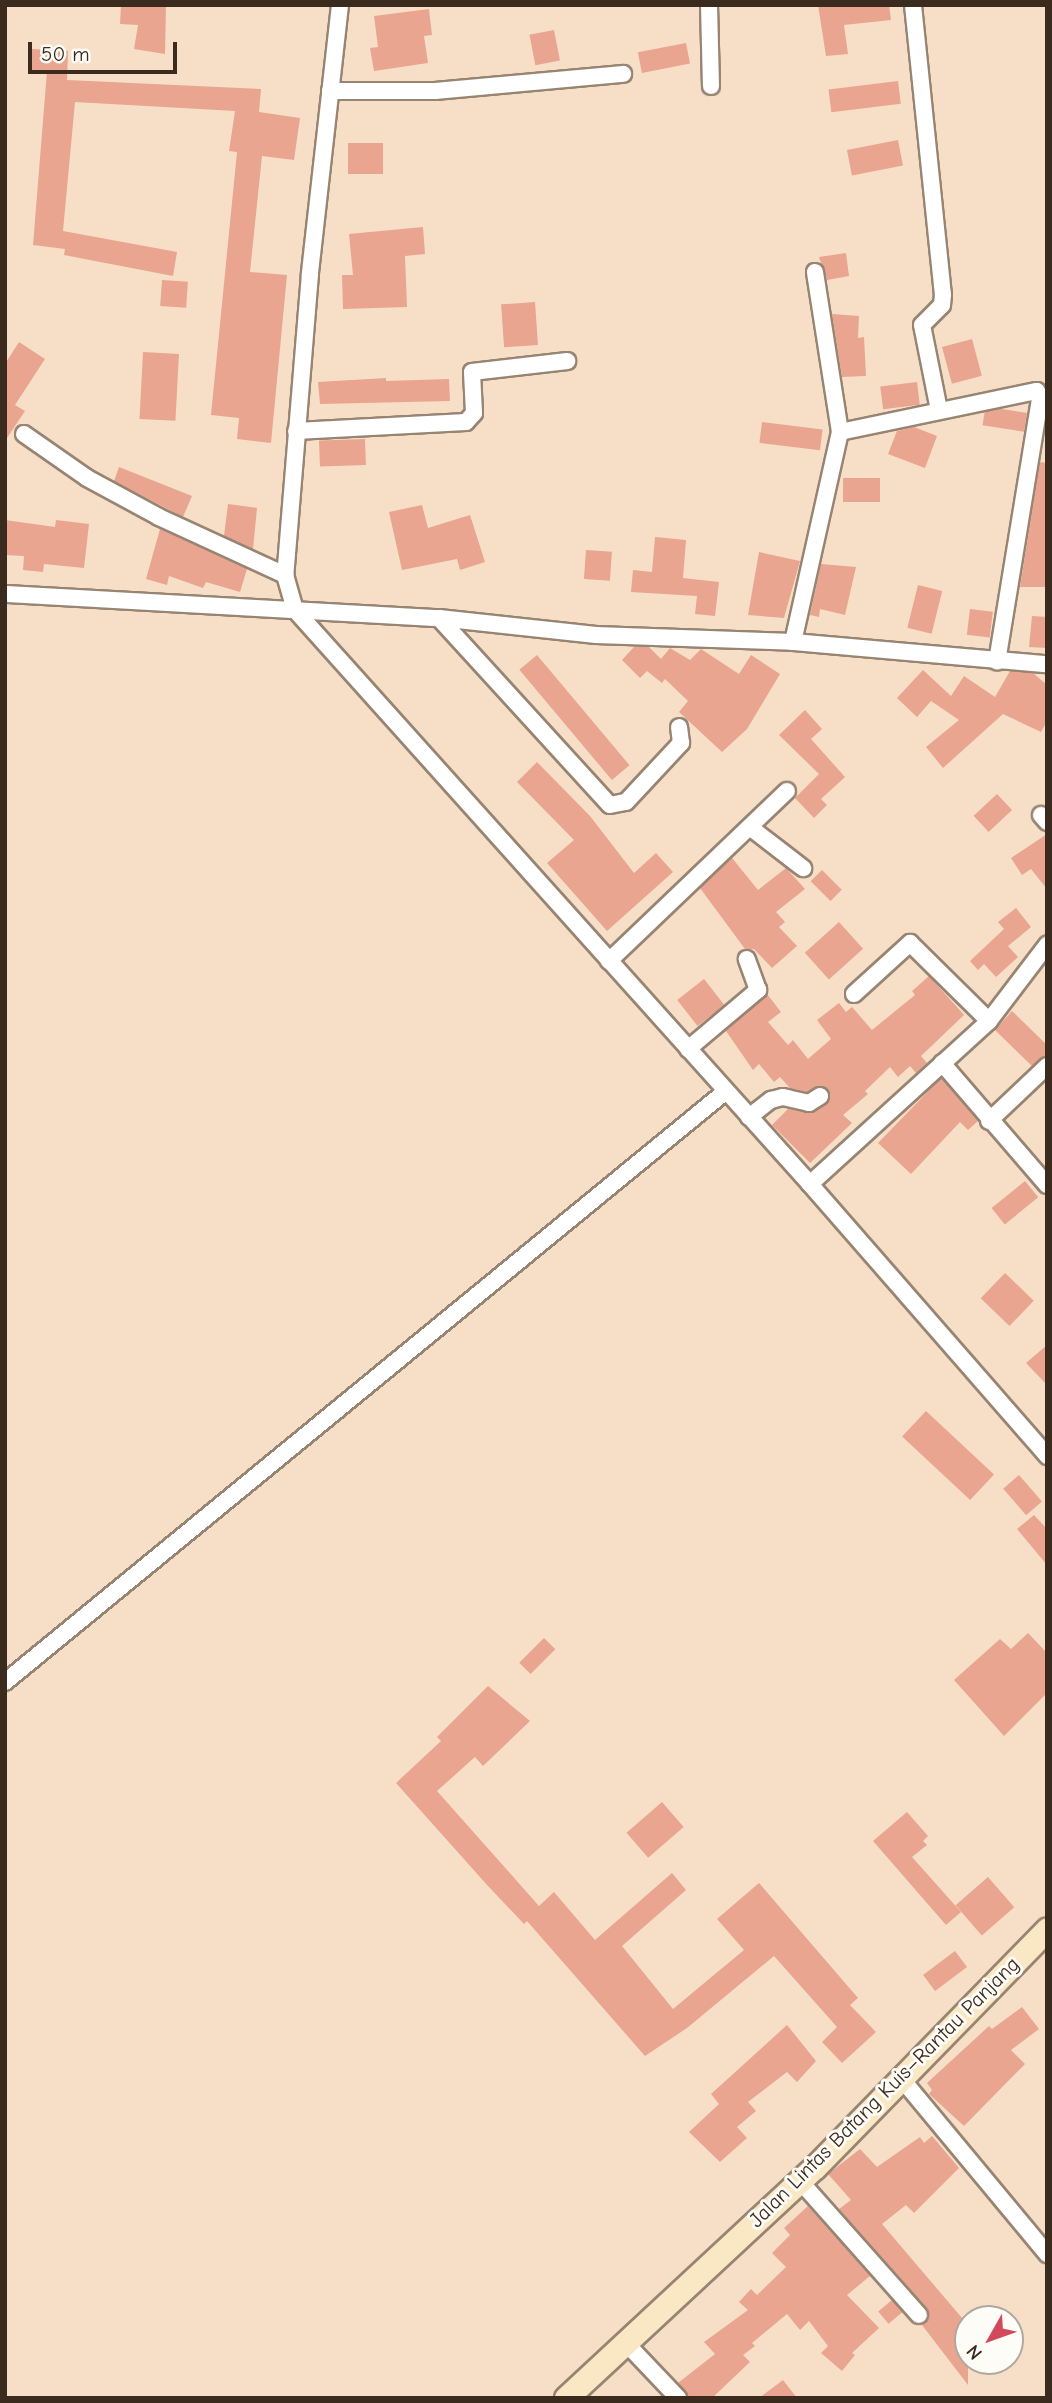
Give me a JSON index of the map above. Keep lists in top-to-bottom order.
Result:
{
  "streets": {
    "main road": ["Jalan Lintas Batang Kuis–Rantau Panjang"]
  },
  "scale_bar": "50 m",
  "north": "bottom left"
}
